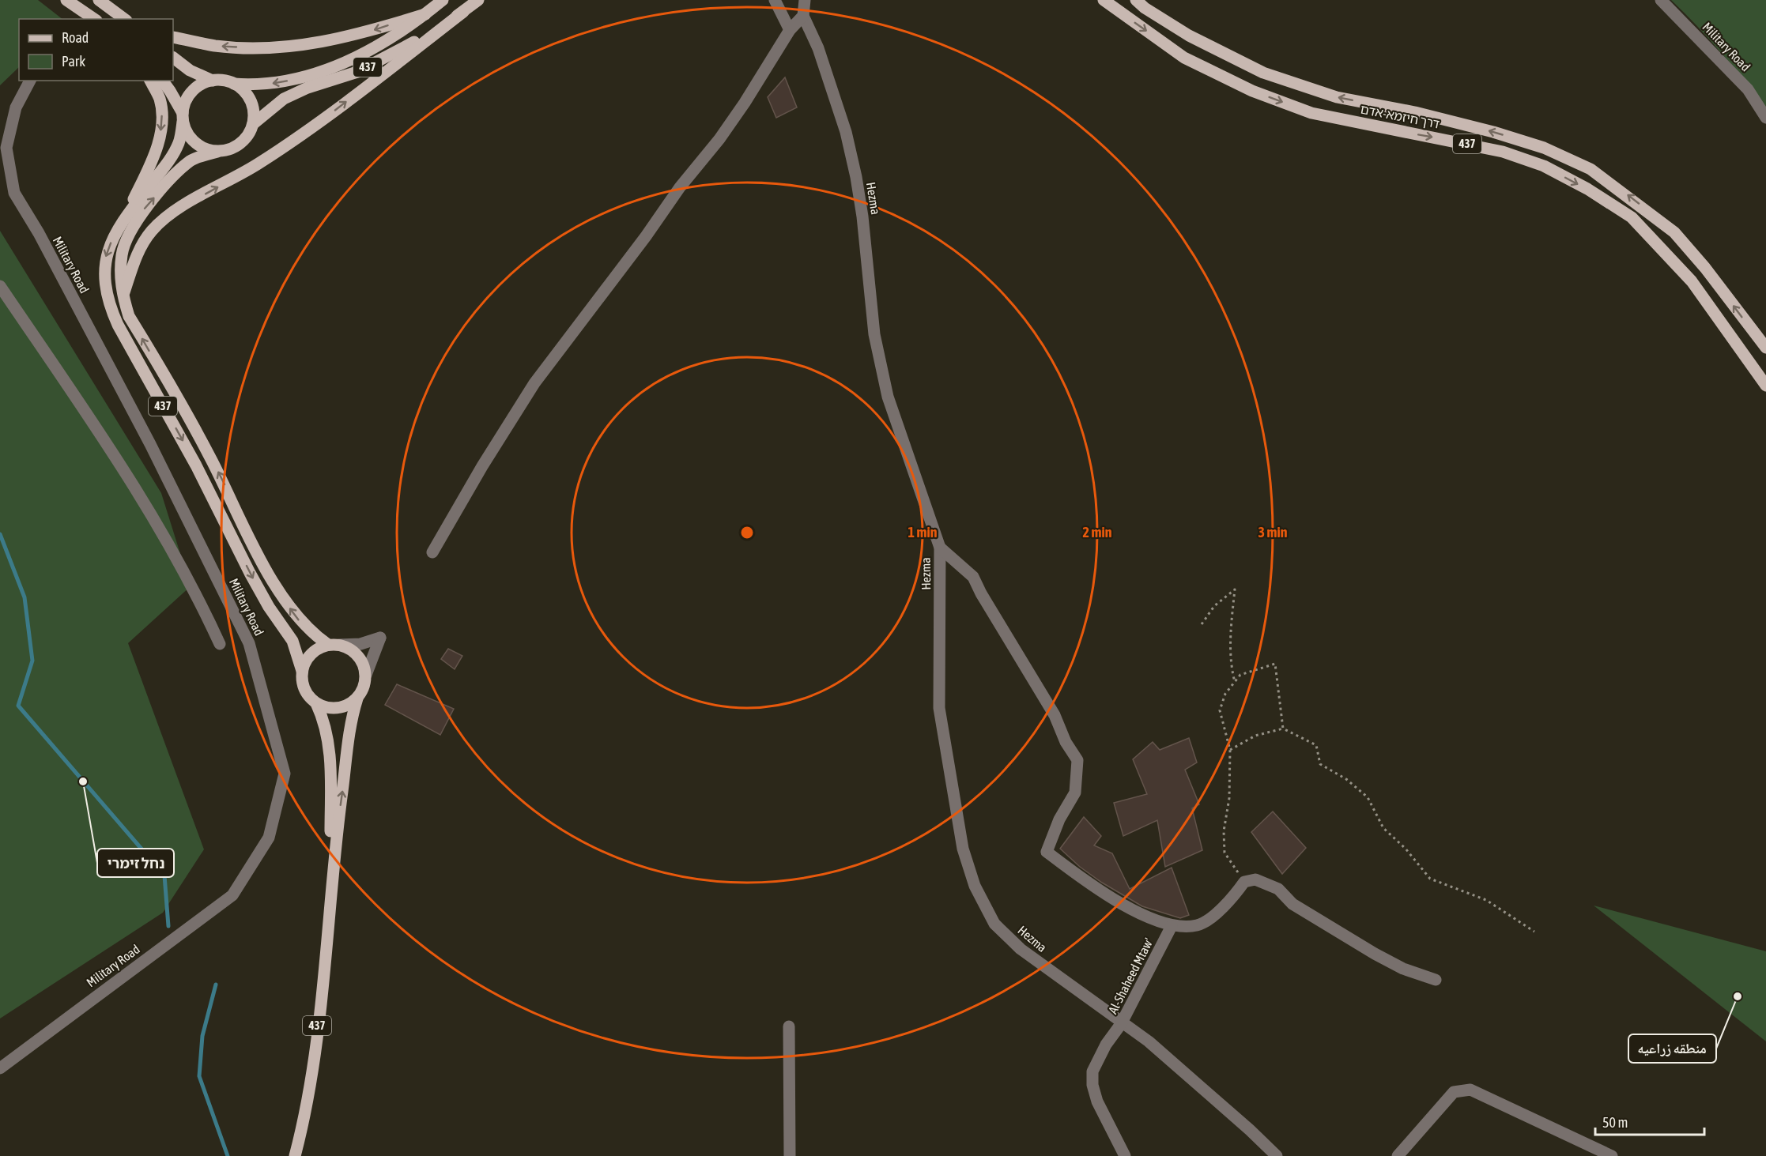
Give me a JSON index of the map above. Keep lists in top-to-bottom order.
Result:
{
  "streets": {
    "main road": ["437", "דרך חיזמא-אדם"],
    "street": ["Military Road", "Hezma", "Al-Shaheed Mtaw'"]
  },
  "crossings": [
    ["Hezma", "Al-Shaheed Mtaw'"]
  ],
  "places": ["נחל זימרי", "منطقه زراعيه"],
  "legend": ["Road", "Park"],
  "scale_bar": "50 m",
  "rings": ["1 min", "2 min", "3 min"]
}
